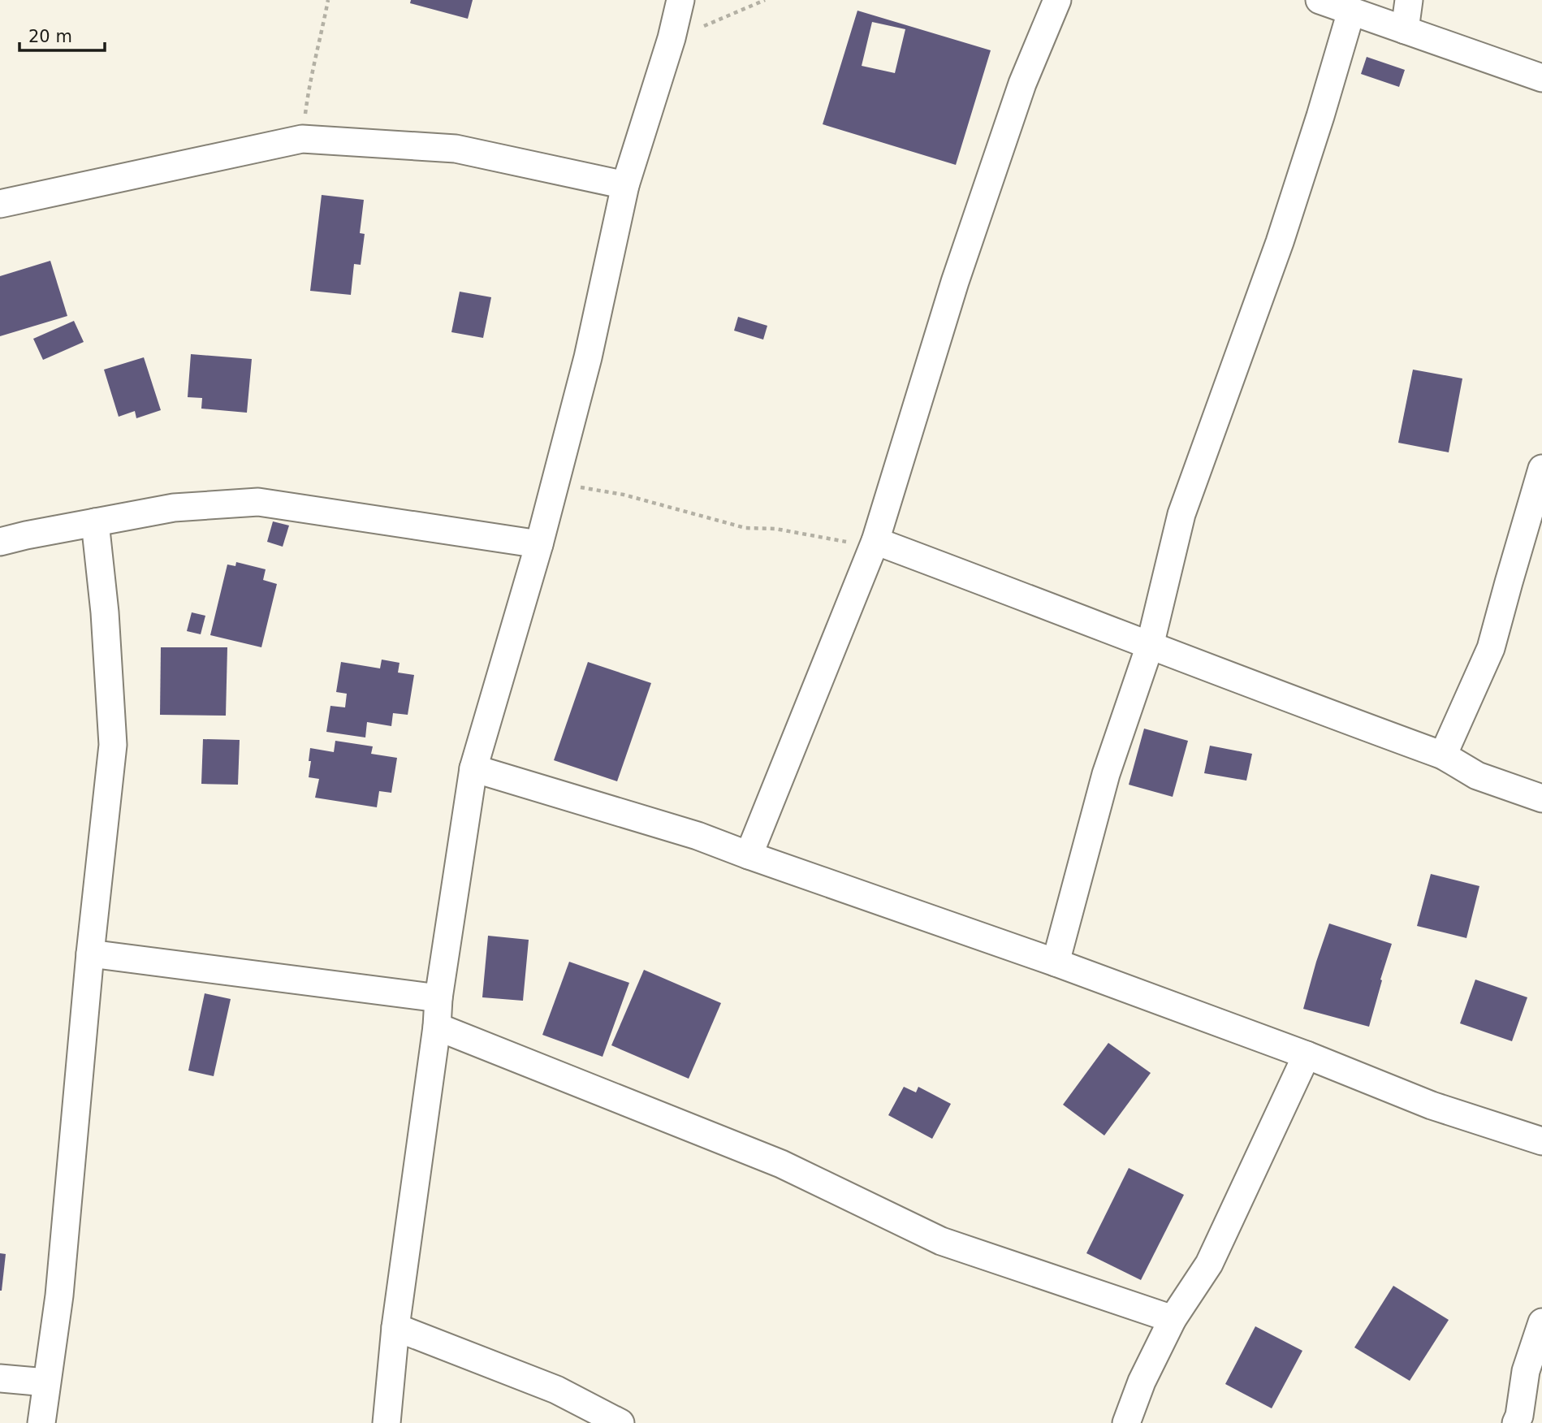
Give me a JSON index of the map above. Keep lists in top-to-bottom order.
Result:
{
  "scale_bar": "20 m"
}
